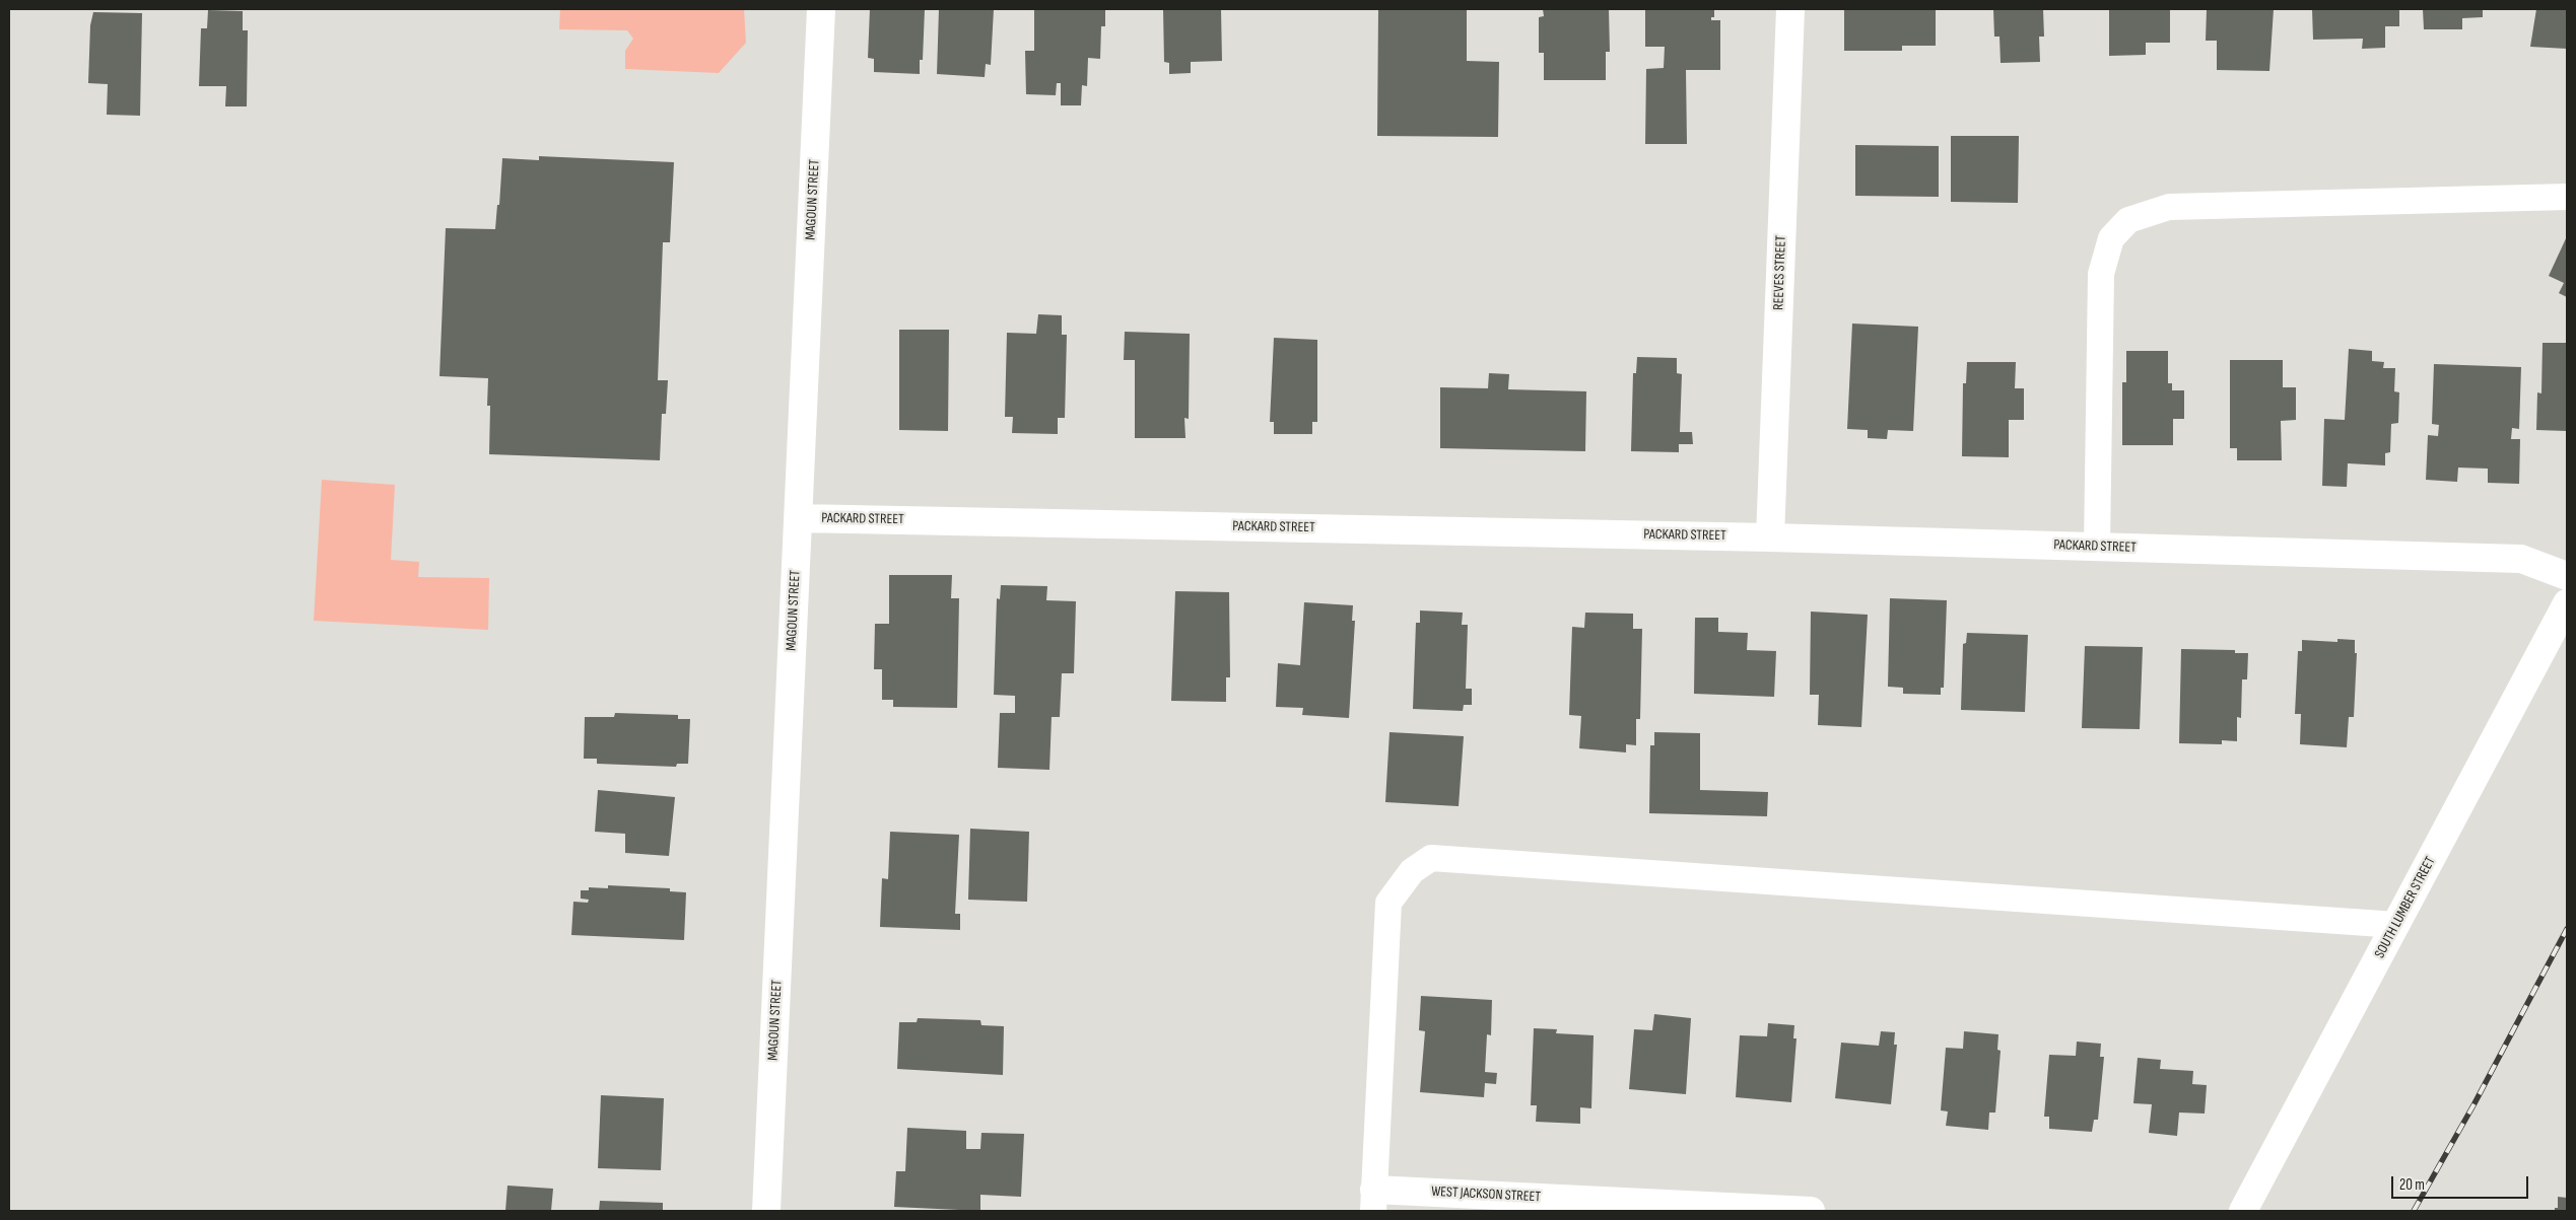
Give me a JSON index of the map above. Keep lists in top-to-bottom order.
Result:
{
  "streets": {
    "street": [
      "MAGOUN STREET",
      "REEVES STREET",
      "PACKARD STREET",
      "SOUTH LUMBER STREET",
      "WEST JACKSON STREET"
    ]
  },
  "crossings": [
    ["MAGOUN STREET", "PACKARD STREET"],
    ["REEVES STREET", "PACKARD STREET"]
  ],
  "scale_bar": "20 m"
}
